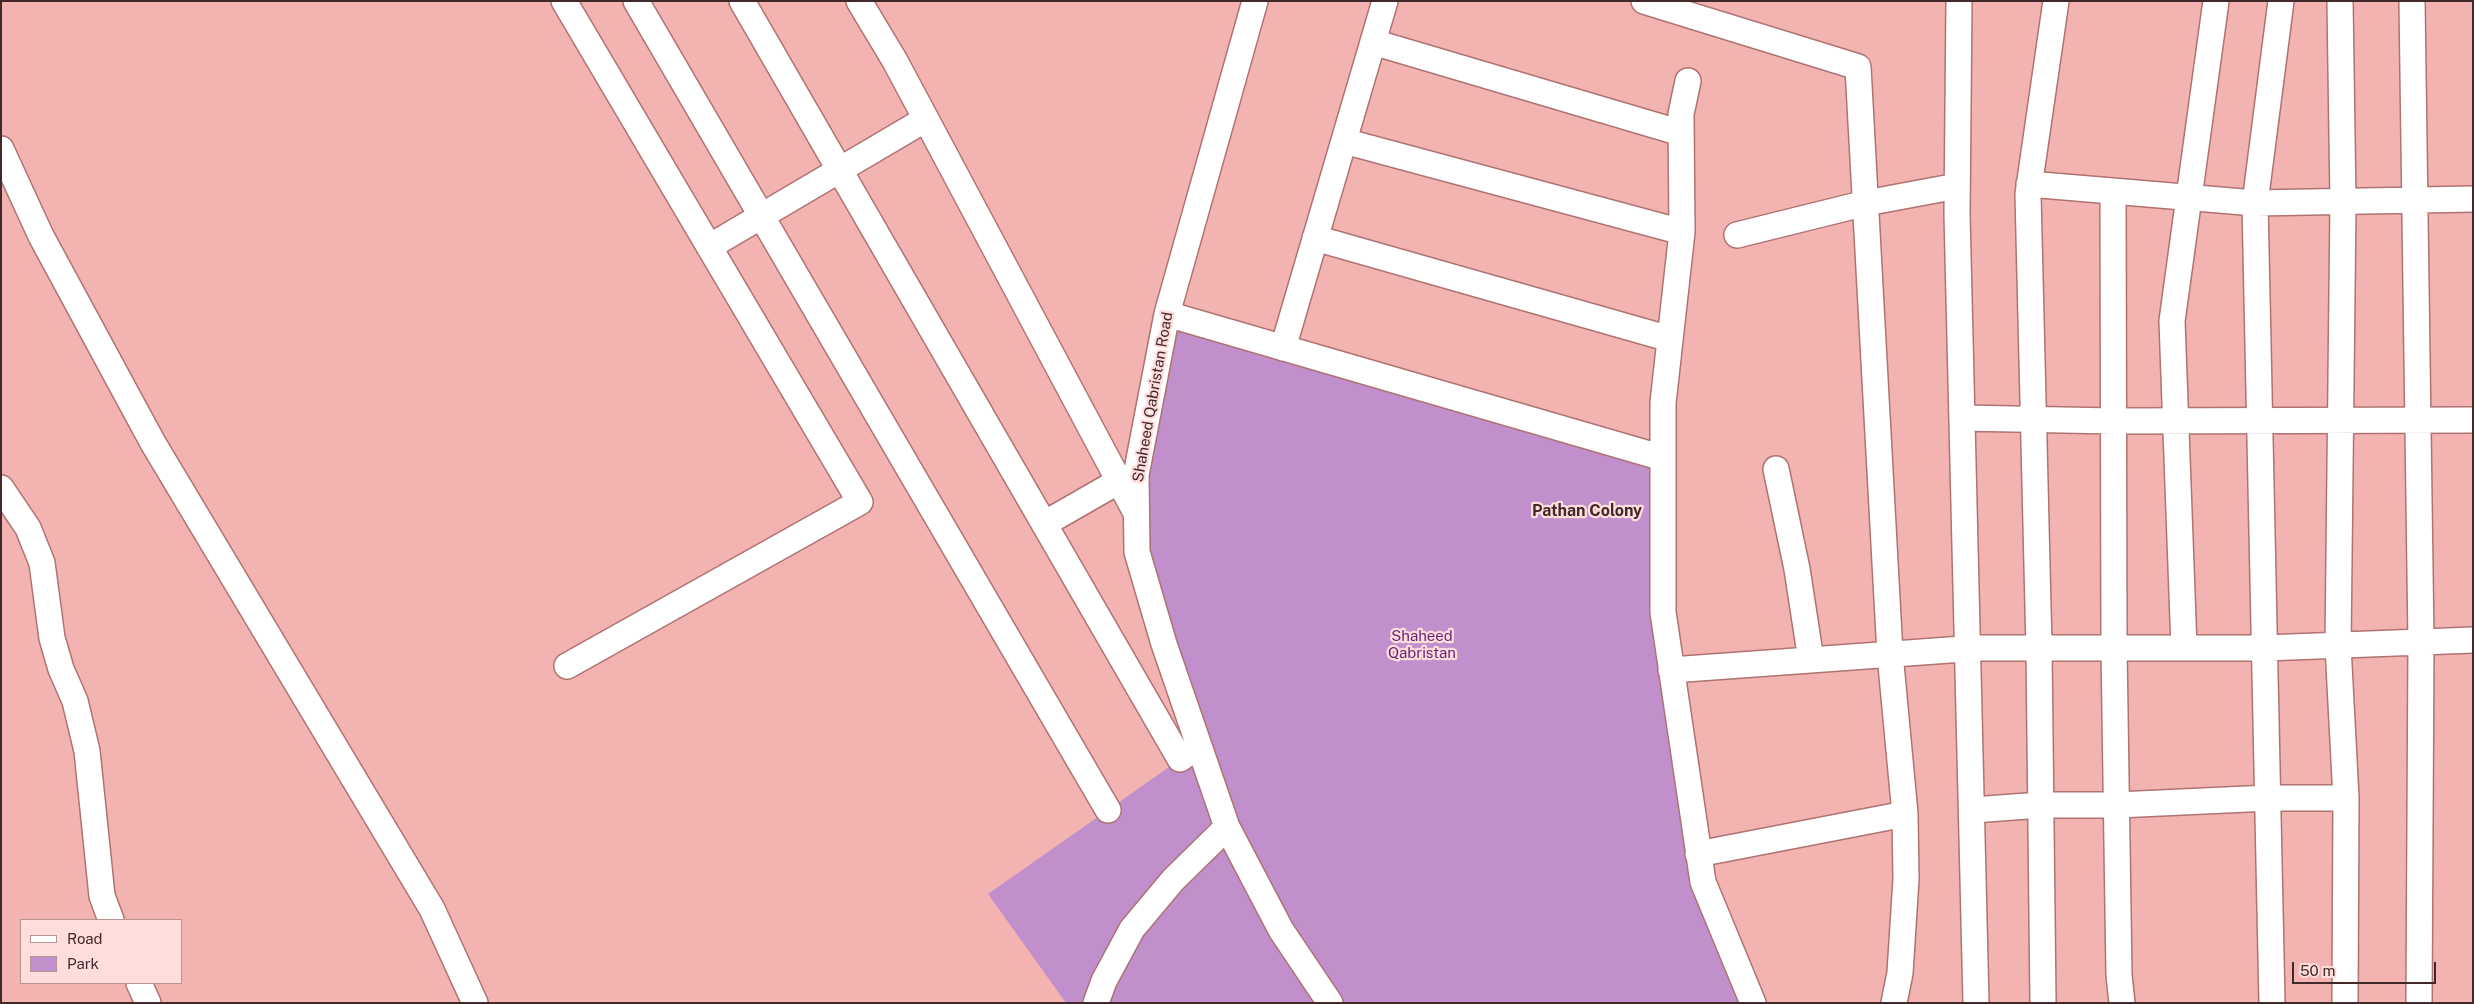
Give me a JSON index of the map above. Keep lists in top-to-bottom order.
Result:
{
  "streets": {
    "street": ["Shaheed Qabristan Road"]
  },
  "districts": ["Pathan Colony"],
  "parks": ["Shaheed Qabristan"],
  "legend": ["Road", "Park"],
  "scale_bar": "50 m"
}
